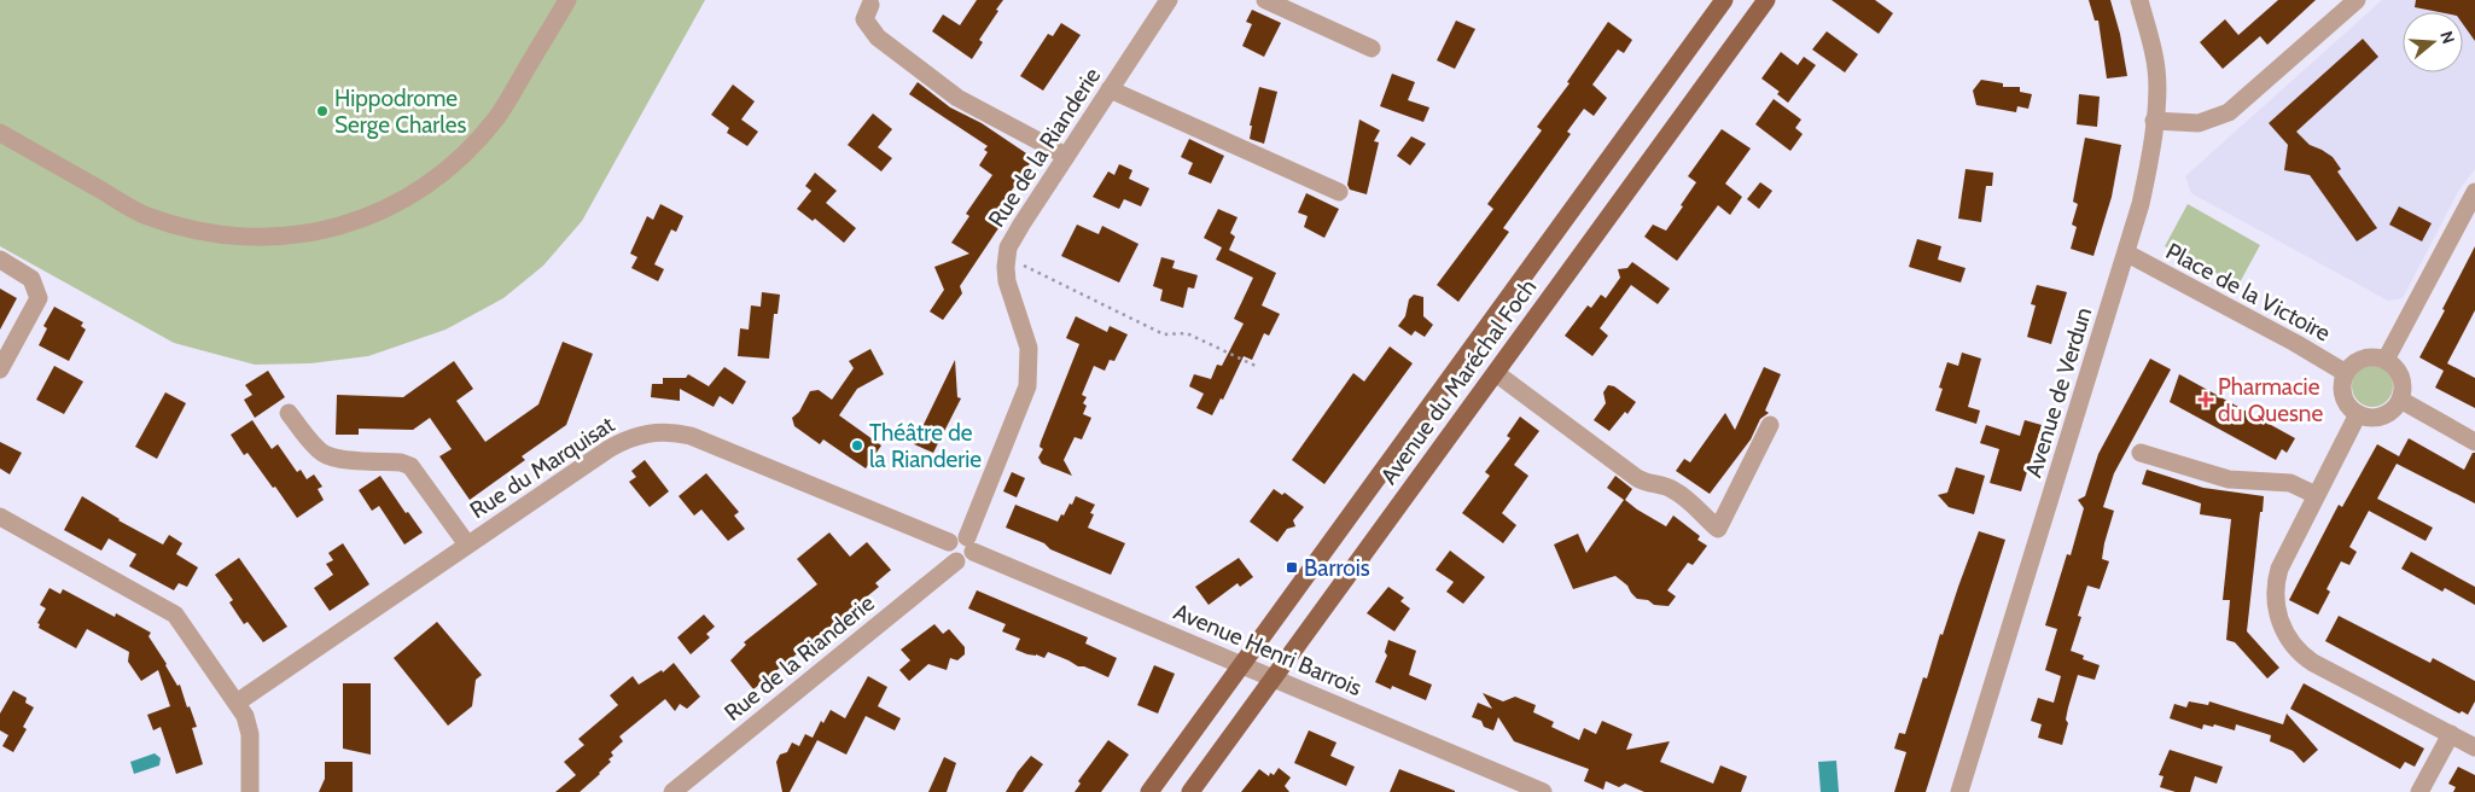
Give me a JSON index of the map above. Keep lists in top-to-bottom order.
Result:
{
  "streets": {
    "main road": ["Avenue du Maréchal Foch"],
    "street": [
      "Rue de la Rianderie",
      "Place de la Victoire",
      "Avenue de Verdun",
      "Rue du Marquisat",
      "Avenue Henri Barrois"
    ]
  },
  "crossings": [
    ["Rue de la Rianderie", "Rue du Marquisat"],
    ["Rue de la Rianderie", "Avenue Henri Barrois"],
    ["Place de la Victoire", "Avenue de Verdun"],
    ["Avenue du Maréchal Foch", "Avenue Henri Barrois"],
    ["Rue du Marquisat", "Avenue Henri Barrois"]
  ],
  "places": {
    "other": ["Hippodrome Serge Charles", "Théâtre de la Rianderie"],
    "health": ["Pharmacie du Quesne"],
    "transit": ["Barrois"]
  },
  "north": "right"
}
